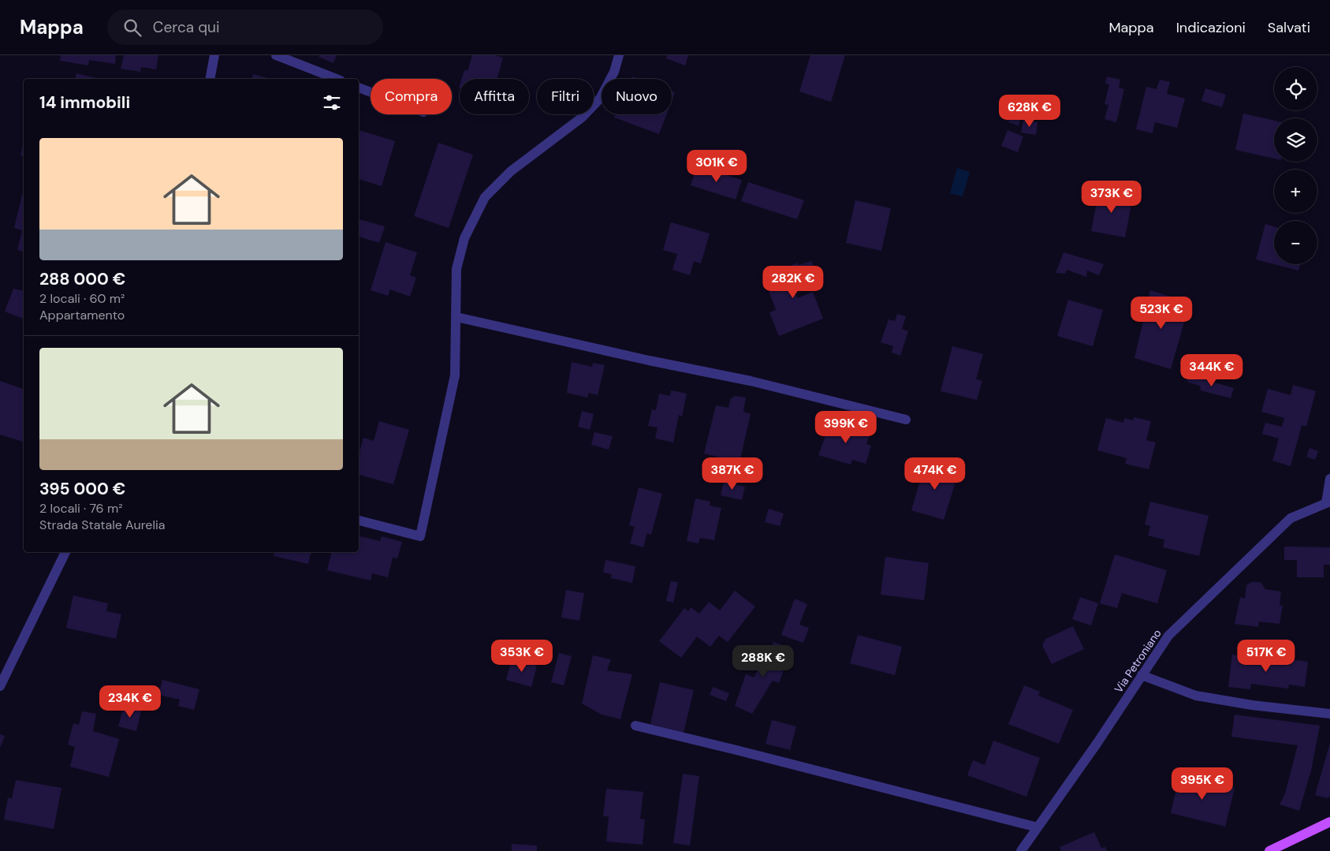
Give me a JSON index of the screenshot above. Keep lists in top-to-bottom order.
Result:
{
  "streets": {
    "street": ["Via Petroniano"]
  },
  "page": {
    "header": "Mappa",
    "search": "Cerca qui",
    "nav": ["Mappa", "Indicazioni", "Salvati"],
    "map_buttons": ["+", "−"],
    "chip": [
      "Compra",
      "Affitta",
      "Filtri",
      "Nuovo"
    ],
    "heading": "14 immobili",
    "price": [
      "628K €",
      "301K €",
      "373K €",
      "282K €",
      "523K €",
      "344K €",
      "399K €",
      "387K €",
      "474K €",
      "353K €",
      "517K €",
      "288K €",
      "234K €",
      "395K €"
    ],
    "list": [
      {
        "name": "288 000 €",
        "note": "2 locali · 60 m² · Appartamento"
      },
      {
        "name": "395 000 €",
        "note": "2 locali · 76 m² · Strada Statale Aurelia"
      }
    ]
  }
}
